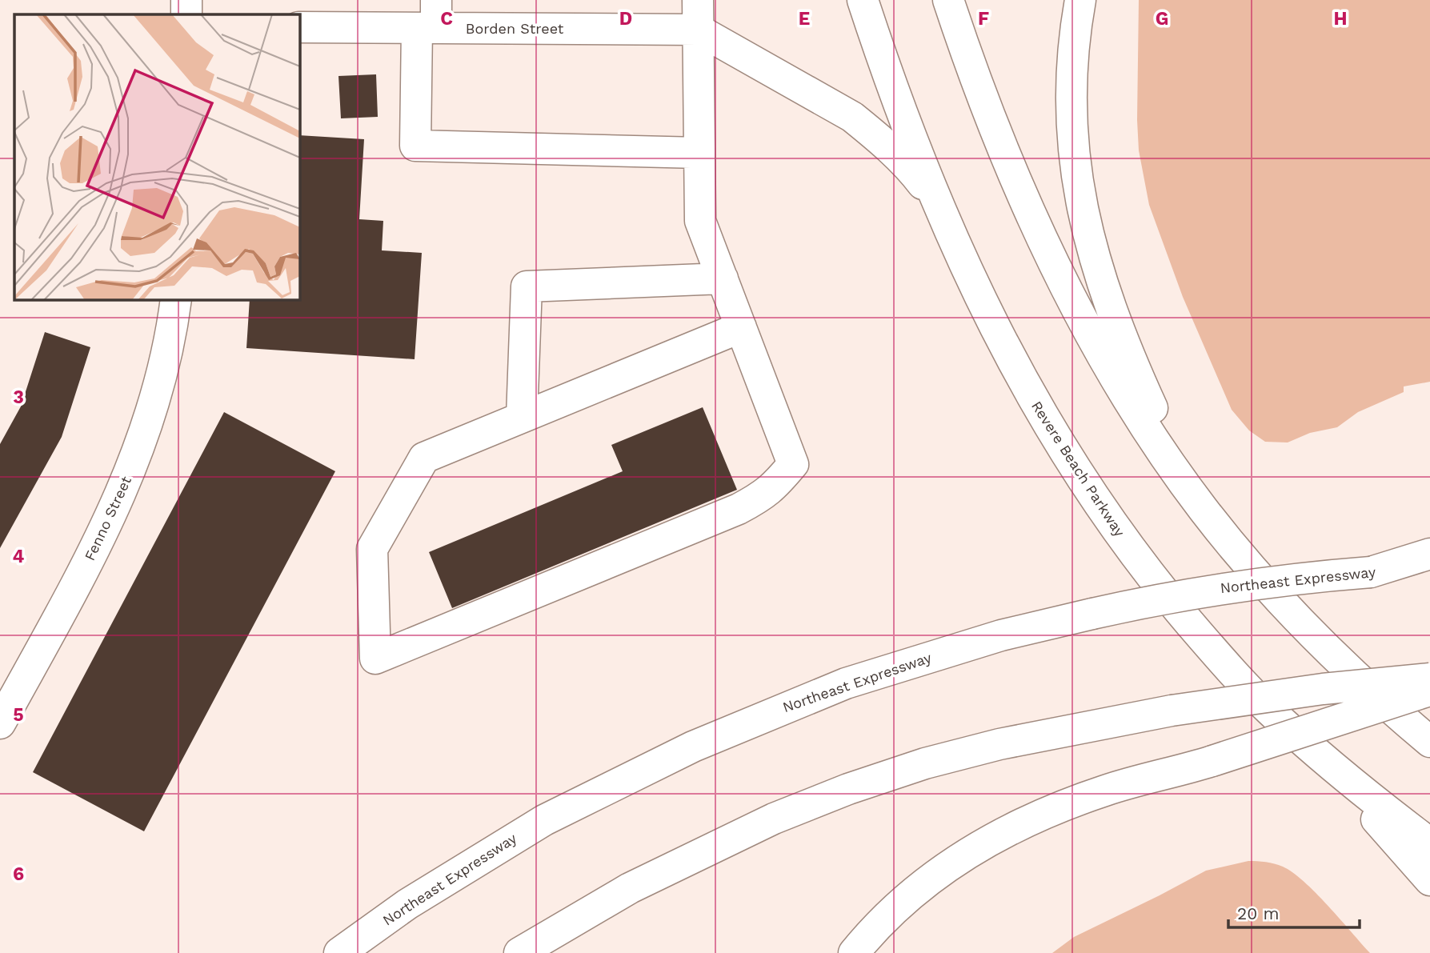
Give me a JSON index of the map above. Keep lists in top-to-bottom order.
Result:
{
  "streets": {
    "main road": [
      "Borden Street",
      "Revere Beach Parkway",
      "Fenno Street",
      "Northeast Expressway"
    ]
  },
  "scale_bar": "20 m",
  "grid": {
    "columns": [
      "C",
      "D",
      "E",
      "F",
      "G",
      "H"
    ],
    "rows": [
      "3",
      "4",
      "5",
      "6"
    ]
  }
}
